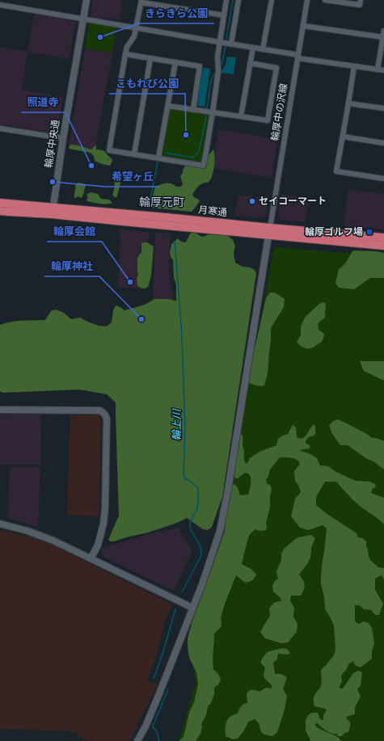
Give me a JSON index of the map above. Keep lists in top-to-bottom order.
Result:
{
  "streets": {
    "highway": ["月寒通"],
    "street": ["輪厚中の沢線", "輪厚中央通"]
  },
  "crossings": [
    ["輪厚中の沢線", "月寒通"],
    ["輪厚中央通", "月寒通"]
  ],
  "districts": ["輪厚元町"],
  "water": ["輪上川"],
  "places": {
    "other": [
      "きらきら公園",
      "こもれび公園",
      "照道寺",
      "希望ヶ丘",
      "セイコーマート",
      "輪厚会館",
      "輪厚神社"
    ],
    "transit": ["輪厚ゴルフ場"]
  }
}
